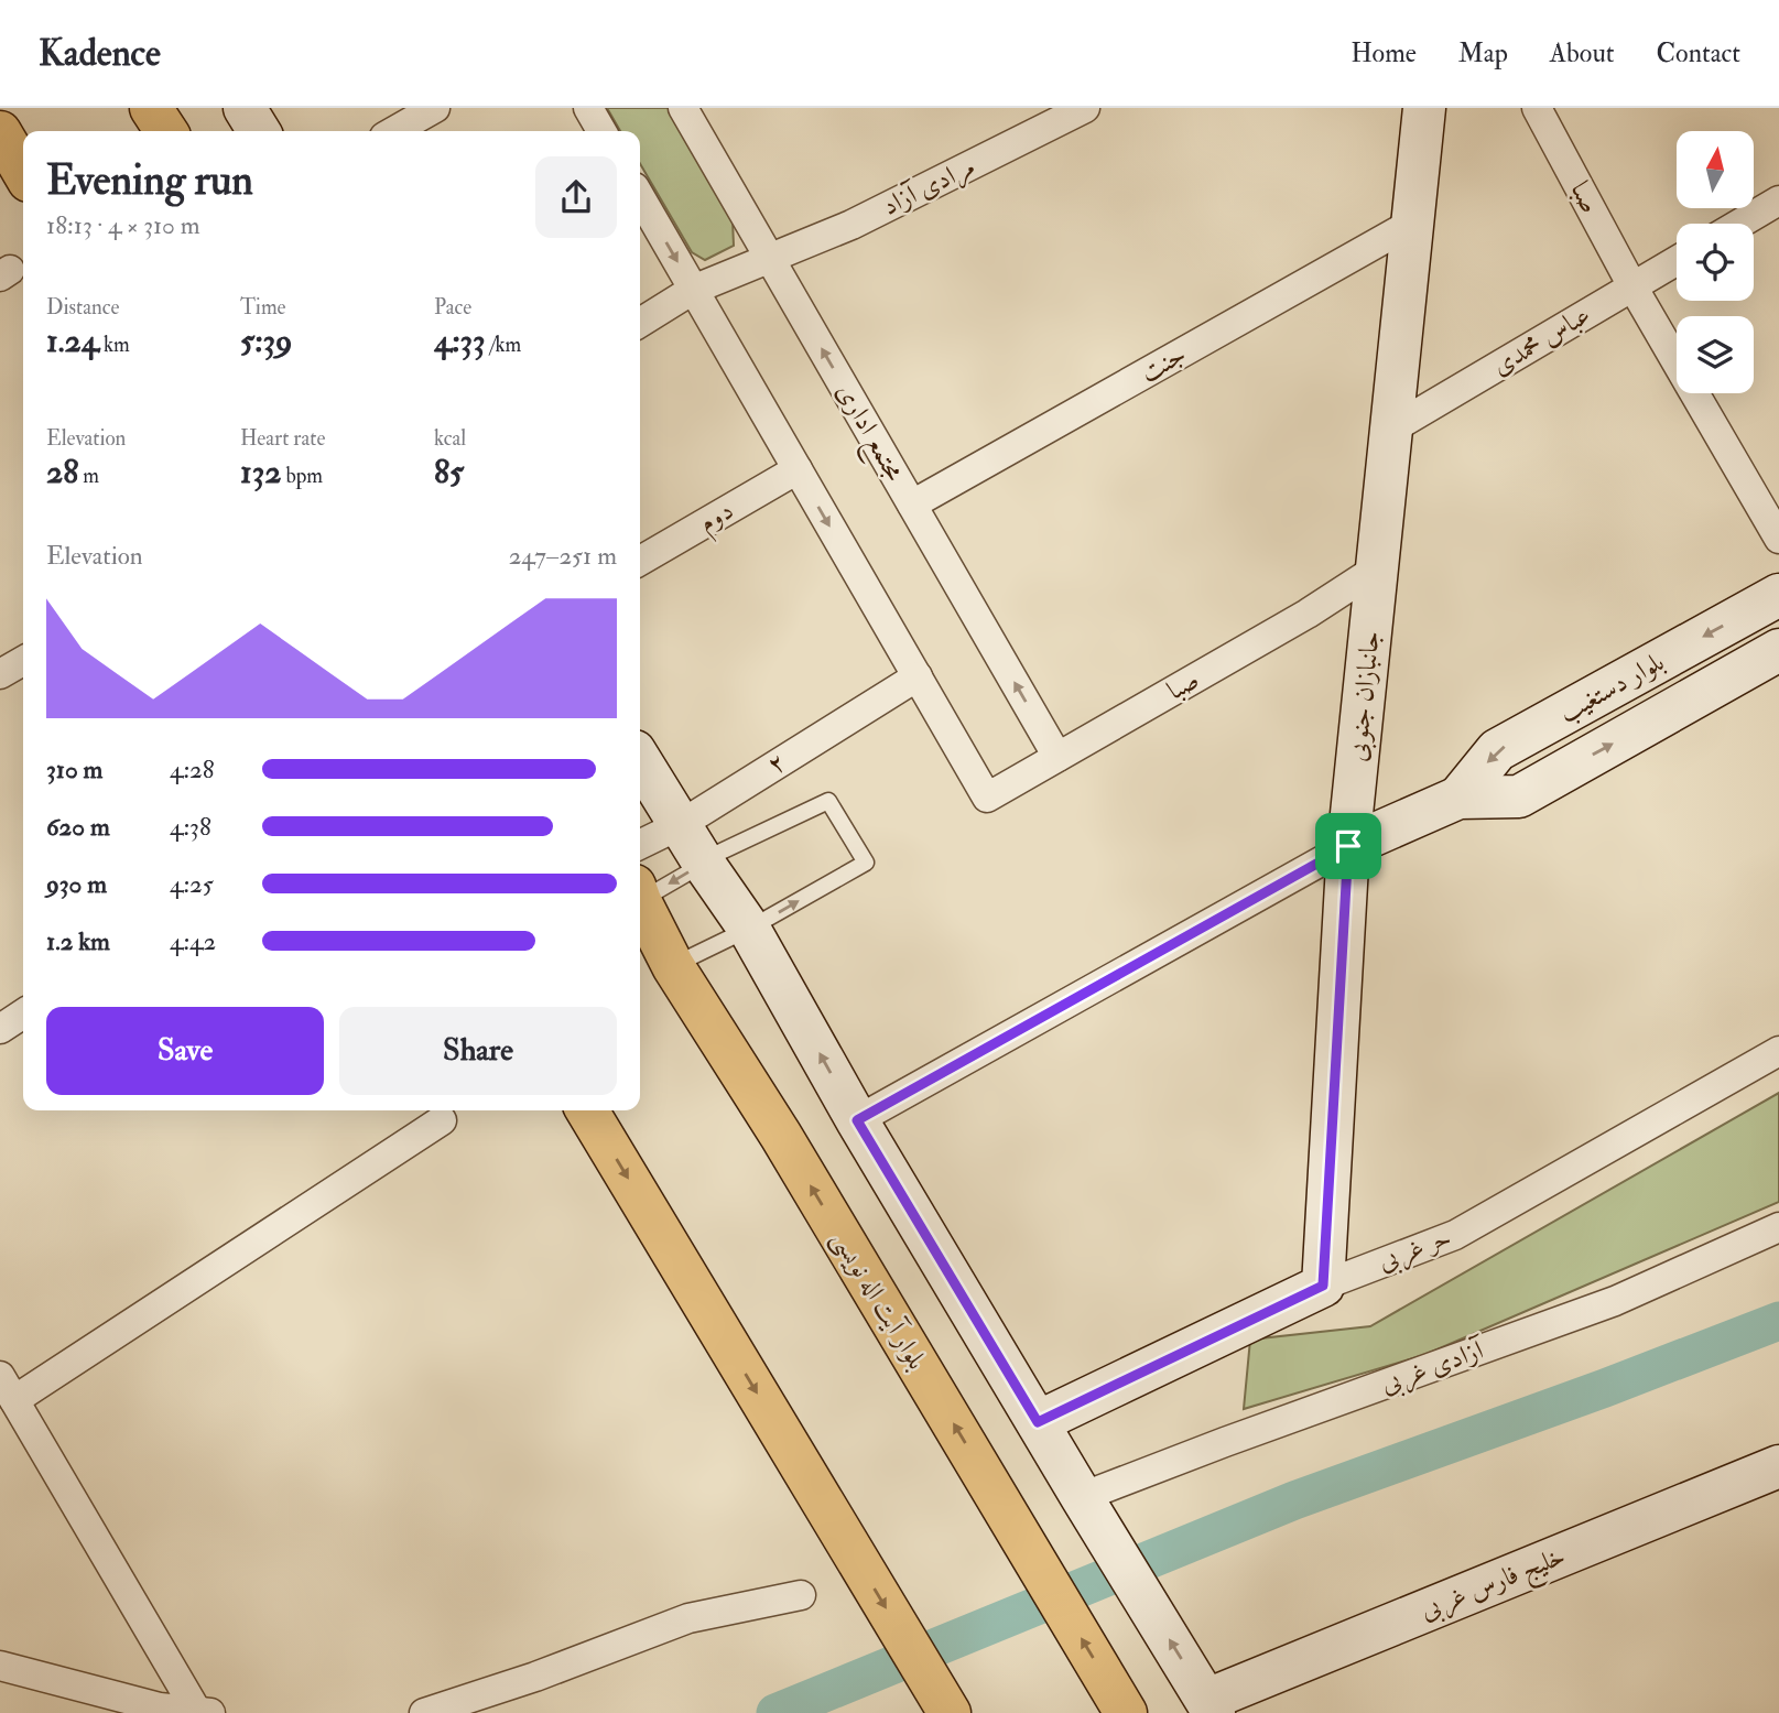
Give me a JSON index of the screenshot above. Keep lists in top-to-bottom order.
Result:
{
  "streets": {
    "main road": ["بلوار آیت اله نویسی"],
    "street": [
      "مرادی آزاد",
      "صبا",
      "عباس محمدی",
      "جنت",
      "مجتمع اداری",
      "دوم",
      "بلوار دستغیب",
      "جانبازان جنوبی",
      "۲",
      "حر غربی",
      "آزادی غربی",
      "خلیج فارس غربی"
    ]
  },
  "crossings": [
    ["مرادی آزاد", "مجتمع اداری"],
    ["صبا", "عباس محمدی"],
    ["صبا", "مجتمع اداری"],
    ["صبا", "جانبازان جنوبی"],
    ["صبا", "۲"],
    ["عباس محمدی", "جانبازان جنوبی"],
    ["جنت", "مجتمع اداری"],
    ["جنت", "جانبازان جنوبی"],
    ["بلوار دستغیب", "جانبازان جنوبی"],
    ["جانبازان جنوبی", "حر غربی"]
  ],
  "north": "top",
  "page": {
    "header": "Kadence",
    "nav": [
      "Home",
      "Map",
      "About",
      "Contact"
    ],
    "heading": ["Evening run", "18:13 · 4 × 310 m"],
    "stats": [
      ["Distance", "1.24 km"],
      ["Time", "5:39"],
      ["Pace", "4:33 /km"],
      ["Elevation", "28 m"],
      ["Heart rate", "132 bpm"],
      ["kcal", "85"]
    ],
    "chart": ["Elevation", "247–251 m"],
    "list": [
      {
        "name": "310 m",
        "note": "4:28"
      },
      {
        "name": "620 m",
        "note": "4:38"
      },
      {
        "name": "930 m",
        "note": "4:25"
      },
      {
        "name": "1.2 km",
        "note": "4:42"
      }
    ],
    "buttons": ["Save", "Share"]
  }
}
